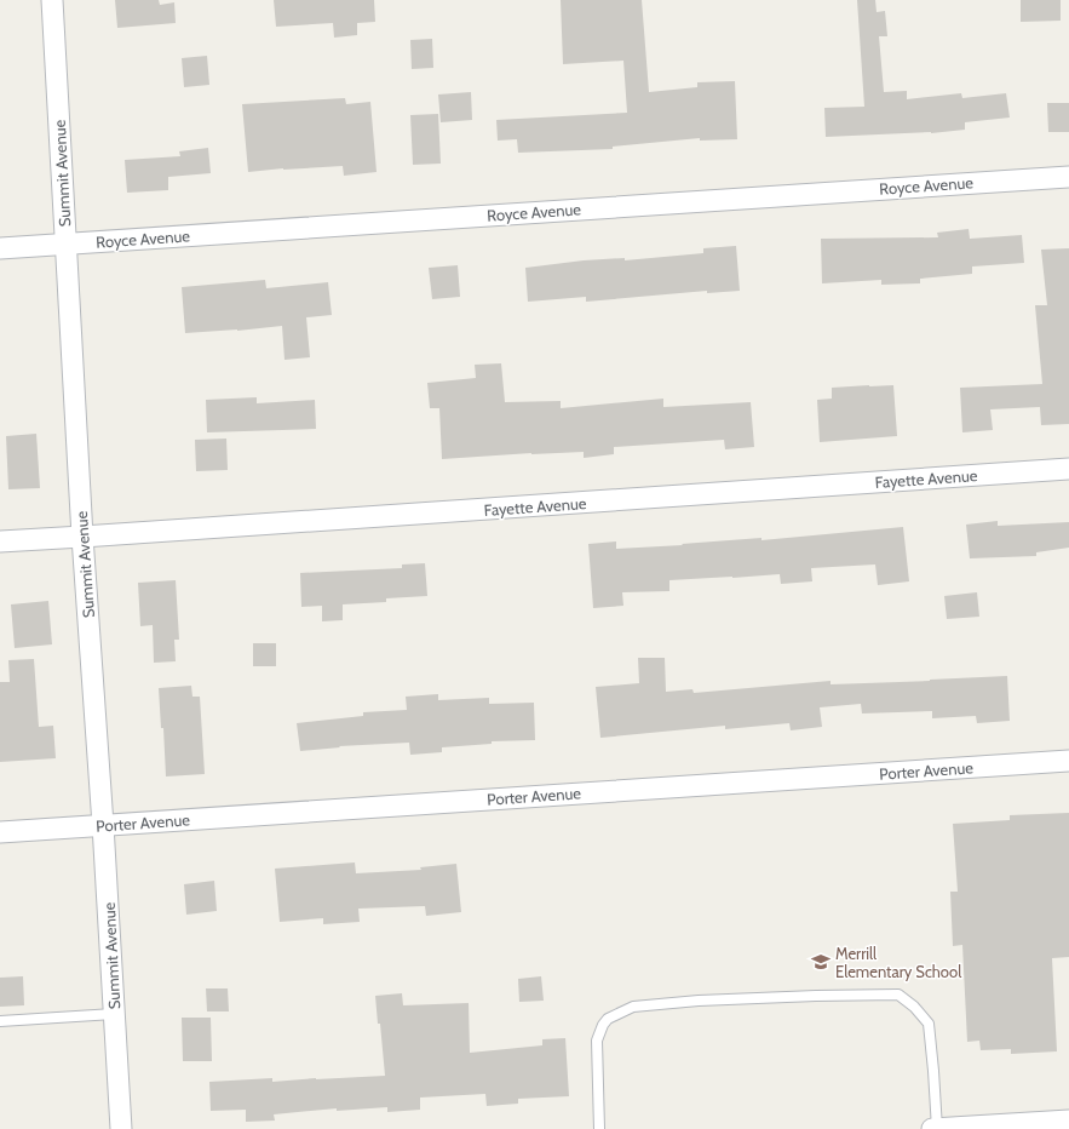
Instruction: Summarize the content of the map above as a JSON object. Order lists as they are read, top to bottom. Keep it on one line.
{"streets":{"street":["Summit Avenue","Royce Avenue","Fayette Avenue","Porter Avenue"]},"crossings":[["Summit Avenue","Royce Avenue"],["Summit Avenue","Fayette Avenue"],["Summit Avenue","Porter Avenue"]],"places":{"school or university":["Merrill Elementary School"]}}
